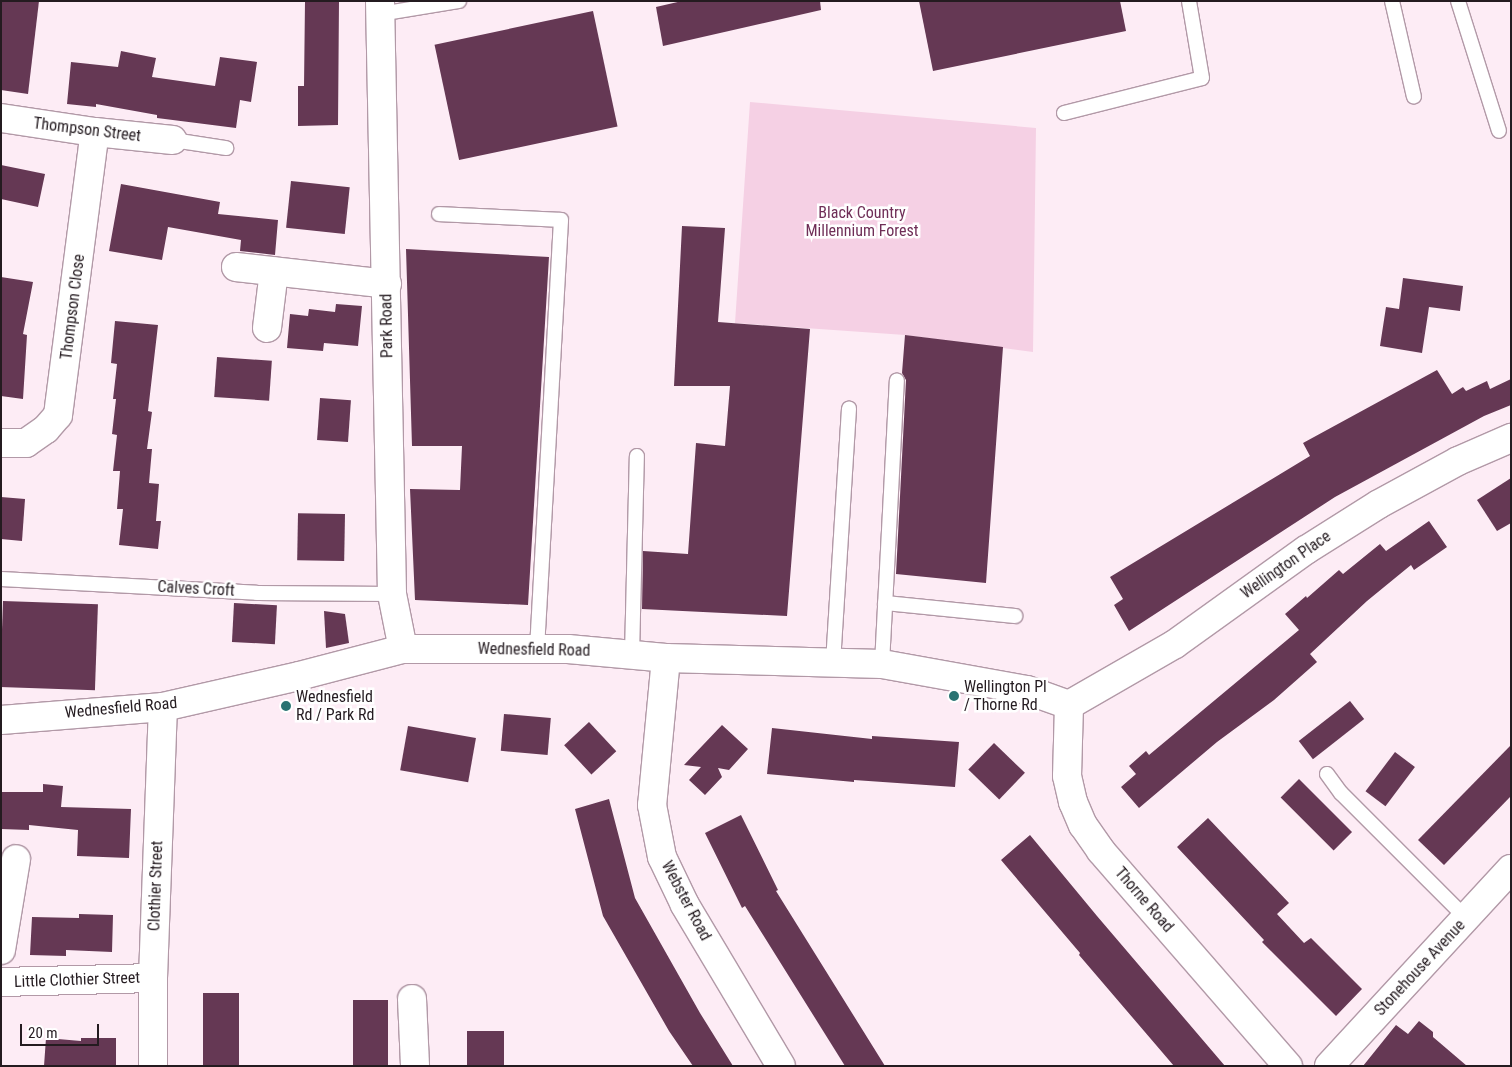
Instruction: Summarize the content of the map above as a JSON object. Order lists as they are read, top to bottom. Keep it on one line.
{"streets":{"street":["Thompson Street","Thompson Close","Park Road","Wellington Place","Wednesfield Road","Clothier Street","Thorne Road","Webster Road","Stonehouse Avenue","Little Clothier Street"],"lane":["Calves Croft"]},"crossings":[["Thompson Street","Thompson Close"],["Park Road","Calves Croft"],["Park Road","Wednesfield Road"],["Wellington Place","Wednesfield Road"],["Wellington Place","Thorne Road"],["Wednesfield Road","Clothier Street"],["Wednesfield Road","Thorne Road"],["Wednesfield Road","Webster Road"],["Clothier Street","Little Clothier Street"]],"parks":["Black Country Millennium Forest"],"places":["Wellington Pl / Thorne Rd","Wednesfield Rd / Park Rd"],"scale_bar":"20 m"}
